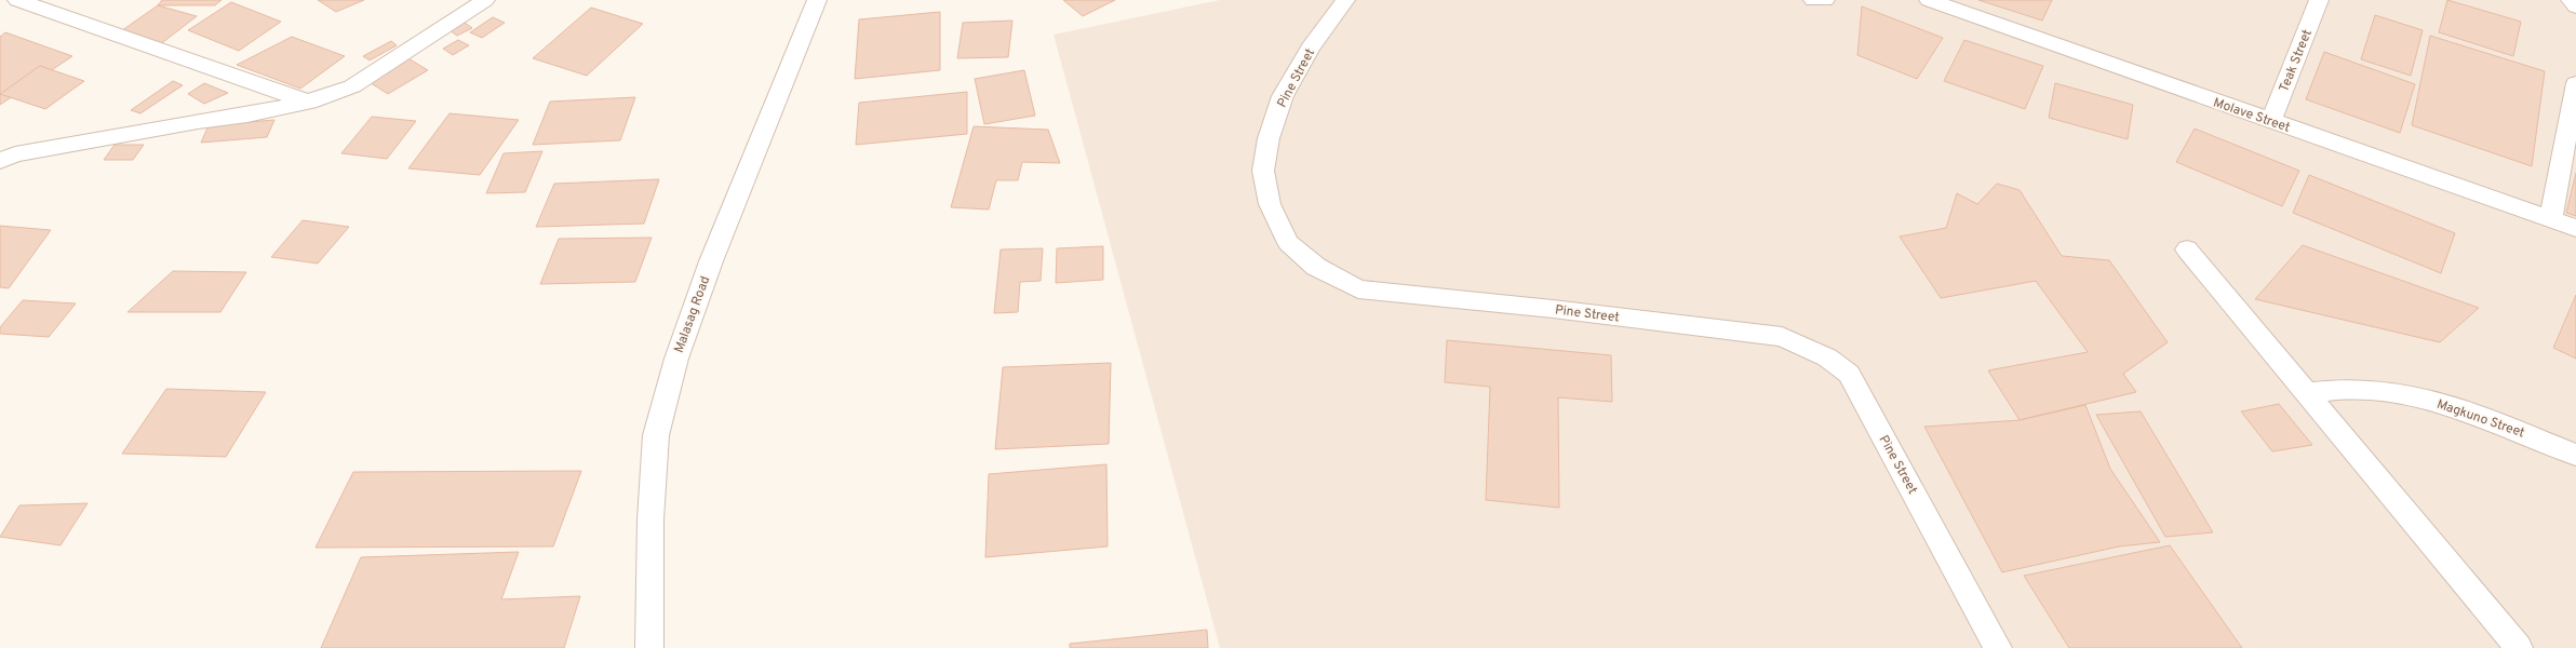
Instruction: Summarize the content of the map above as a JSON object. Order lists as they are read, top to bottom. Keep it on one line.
{"streets":{"street":["Teak Street","Pine Street","Molave Street","Malasag Road","Magkuno Street"]},"crossings":[["Teak Street","Molave Street"]]}
